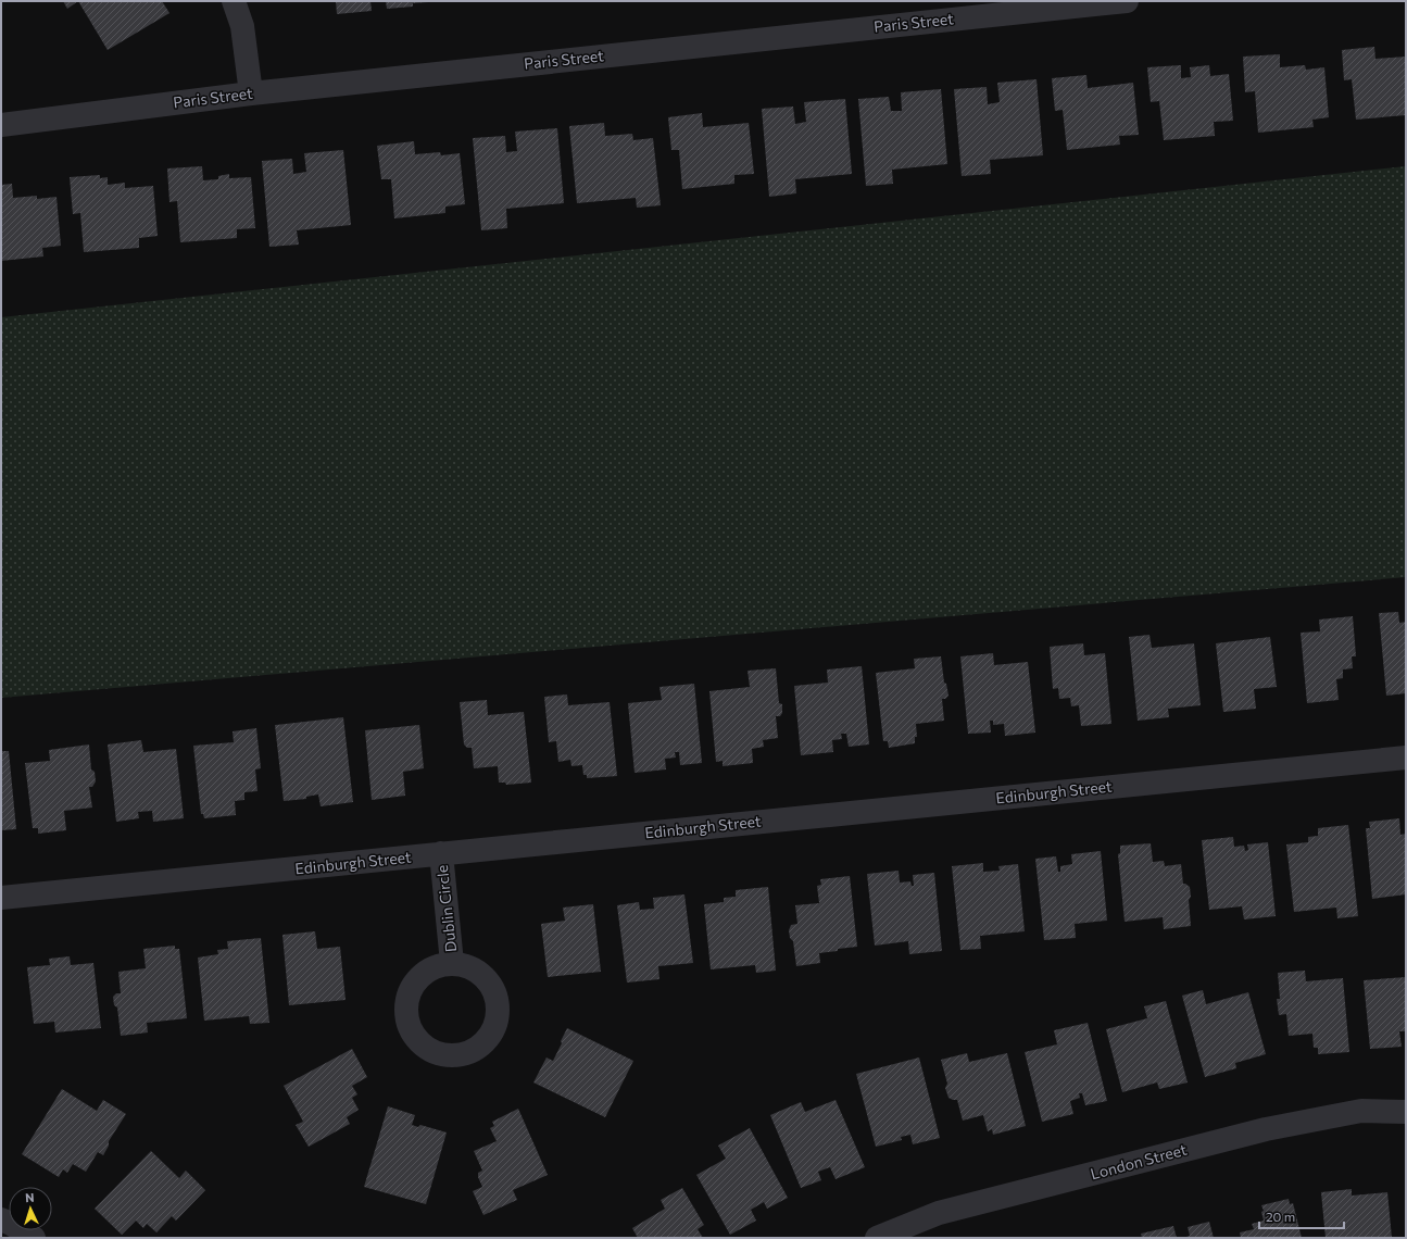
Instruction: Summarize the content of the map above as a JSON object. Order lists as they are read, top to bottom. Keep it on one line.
{"streets":{"street":["Paris Street","Edinburgh Street","Dublin Circle","London Street"]},"crossings":[["Edinburgh Street","Dublin Circle"]],"scale_bar":"20 m","north":"top"}
